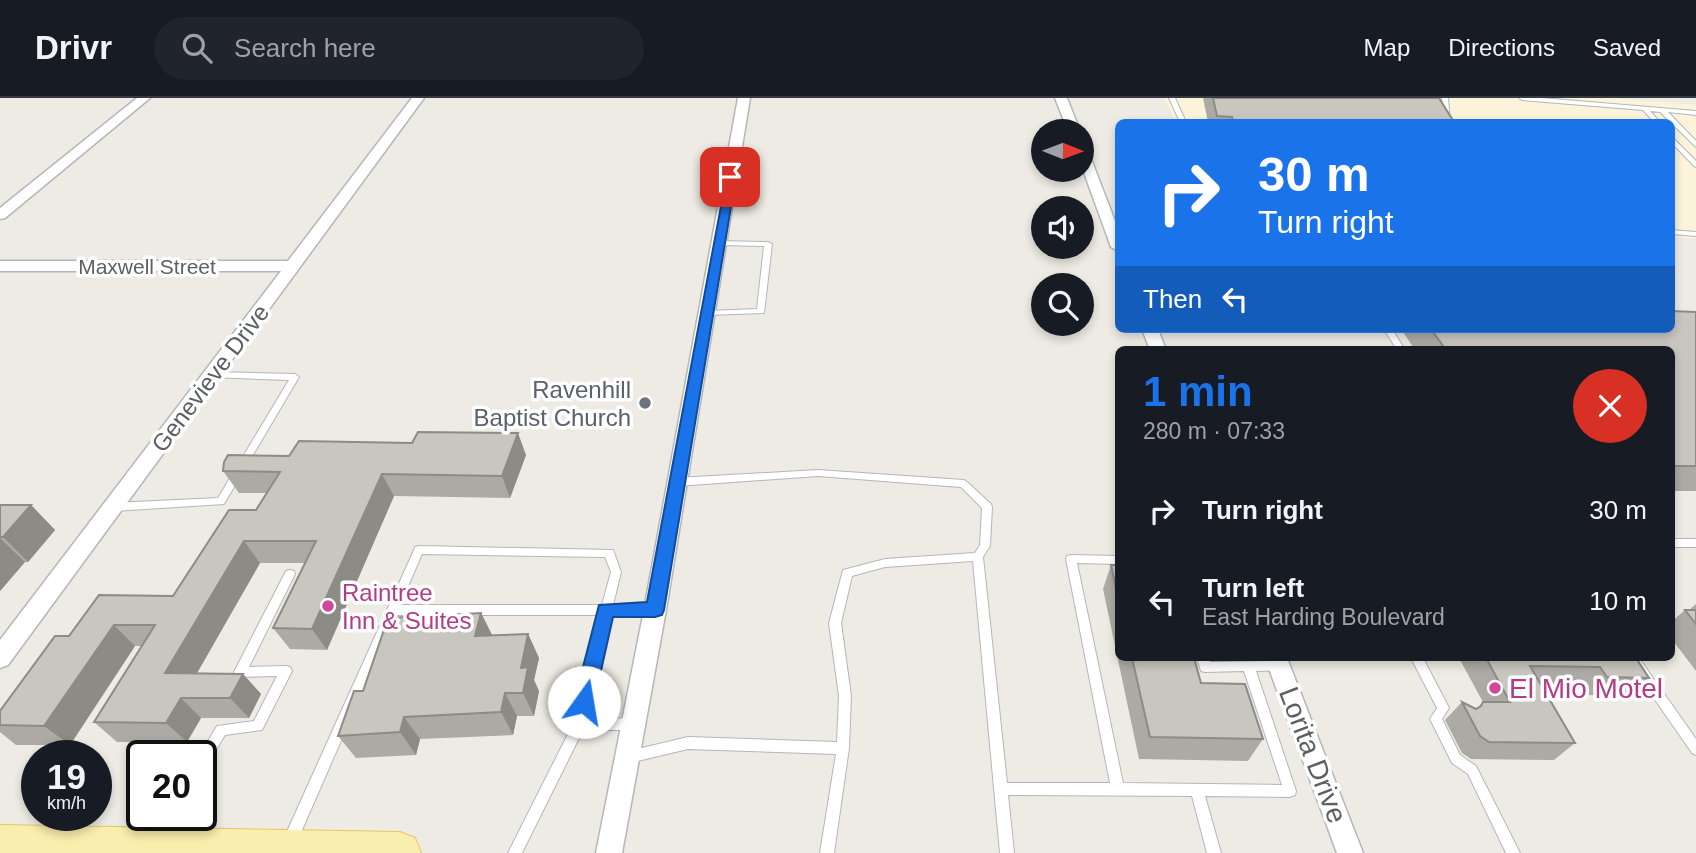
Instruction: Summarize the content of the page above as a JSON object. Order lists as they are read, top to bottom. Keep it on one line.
{"streets":{"street":["Maxwell Street","Genevieve Drive","Lorita Drive"]},"crossings":[["Maxwell Street","Genevieve Drive"]],"places":["Ravenhill Baptist Church","Raintree Inn & Suites","El Mio Motel"],"north":"right","page":{"header":"Drivr","search":"Search here","nav":["Map","Directions","Saved"],"turn":["30 m","Turn right"],"then":"Then","heading":["1 min","280 m · 07:33"],"list":[{"name":"Turn right","value":"30 m"},{"name":"Turn left","note":"East Harding Boulevard","value":"10 m"}],"speed":"19 km/h","limit":"20"}}
